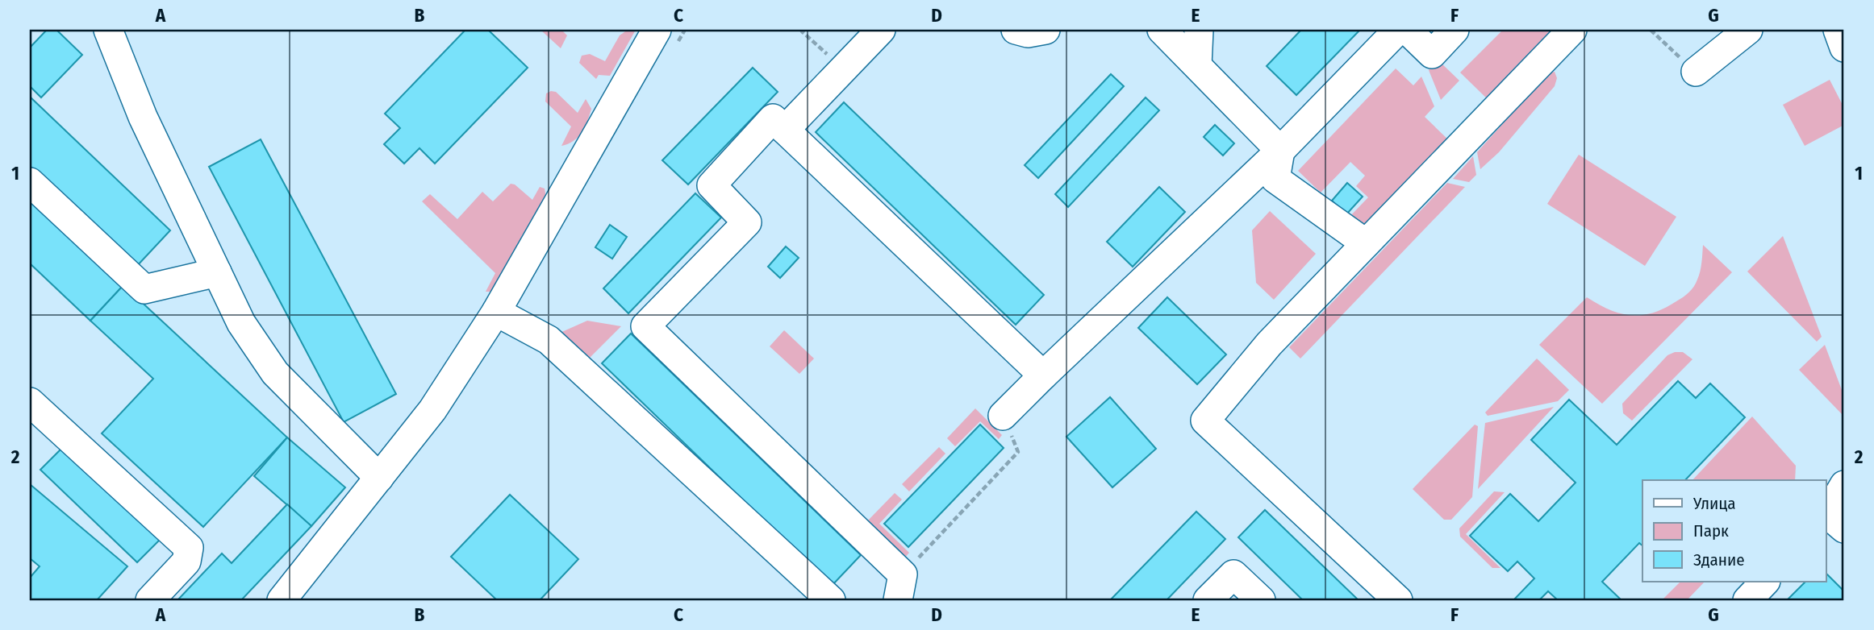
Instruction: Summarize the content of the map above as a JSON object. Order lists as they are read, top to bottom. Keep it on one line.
{"legend":["Улица","Парк","Здание"],"grid":{"columns":["A","B","C","D","E","F","G"],"rows":["1","2"]}}
